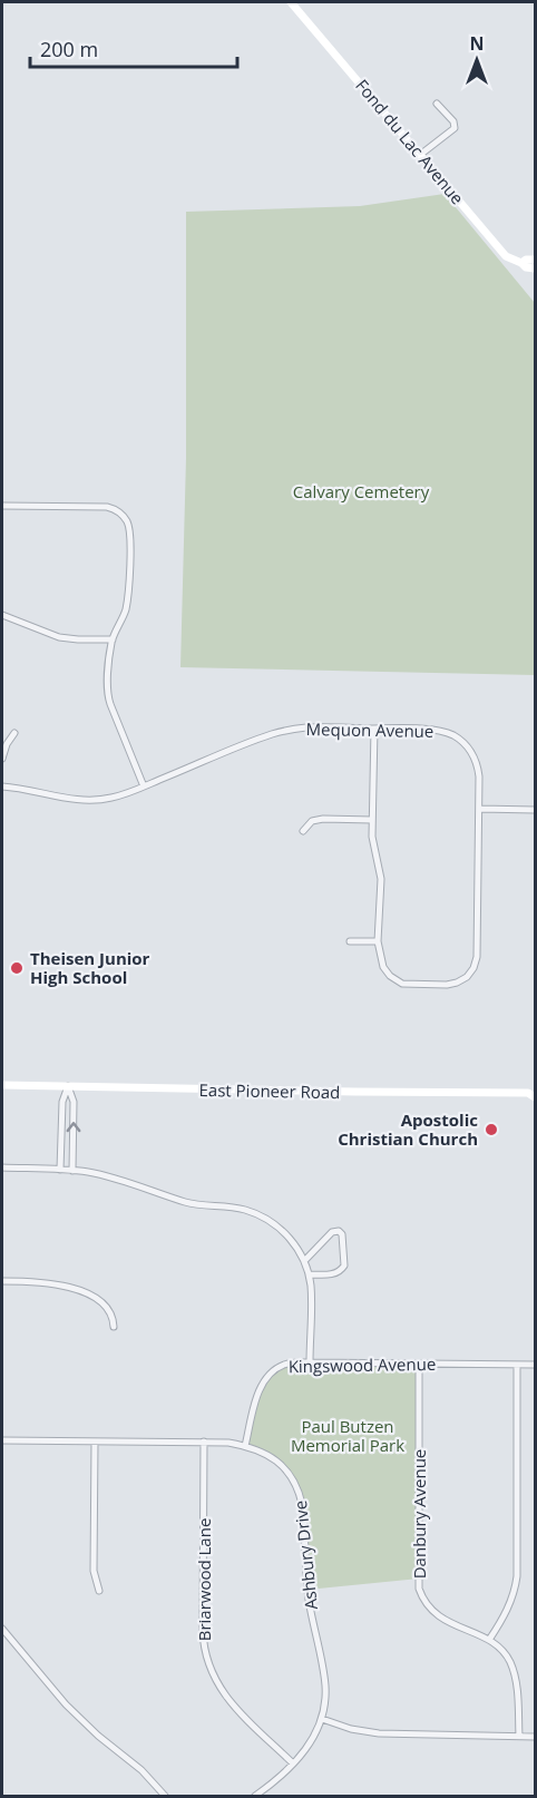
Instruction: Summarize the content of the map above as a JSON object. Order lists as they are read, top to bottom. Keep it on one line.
{"streets":{"main road":["Fond du Lac Avenue","East Pioneer Road"],"street":["Mequon Avenue","Kingswood Avenue","Danbury Avenue","Ashbury Drive","Briarwood Lane"]},"crossings":[["Kingswood Avenue","Danbury Avenue"],["Kingswood Avenue","Ashbury Drive"],["Ashbury Drive","Briarwood Lane"]],"parks":["Calvary Cemetery","Paul Butzen Memorial Park"],"places":["Theisen Junior High School","Apostolic Christian Church"],"scale_bar":"200 m","north":"top"}
